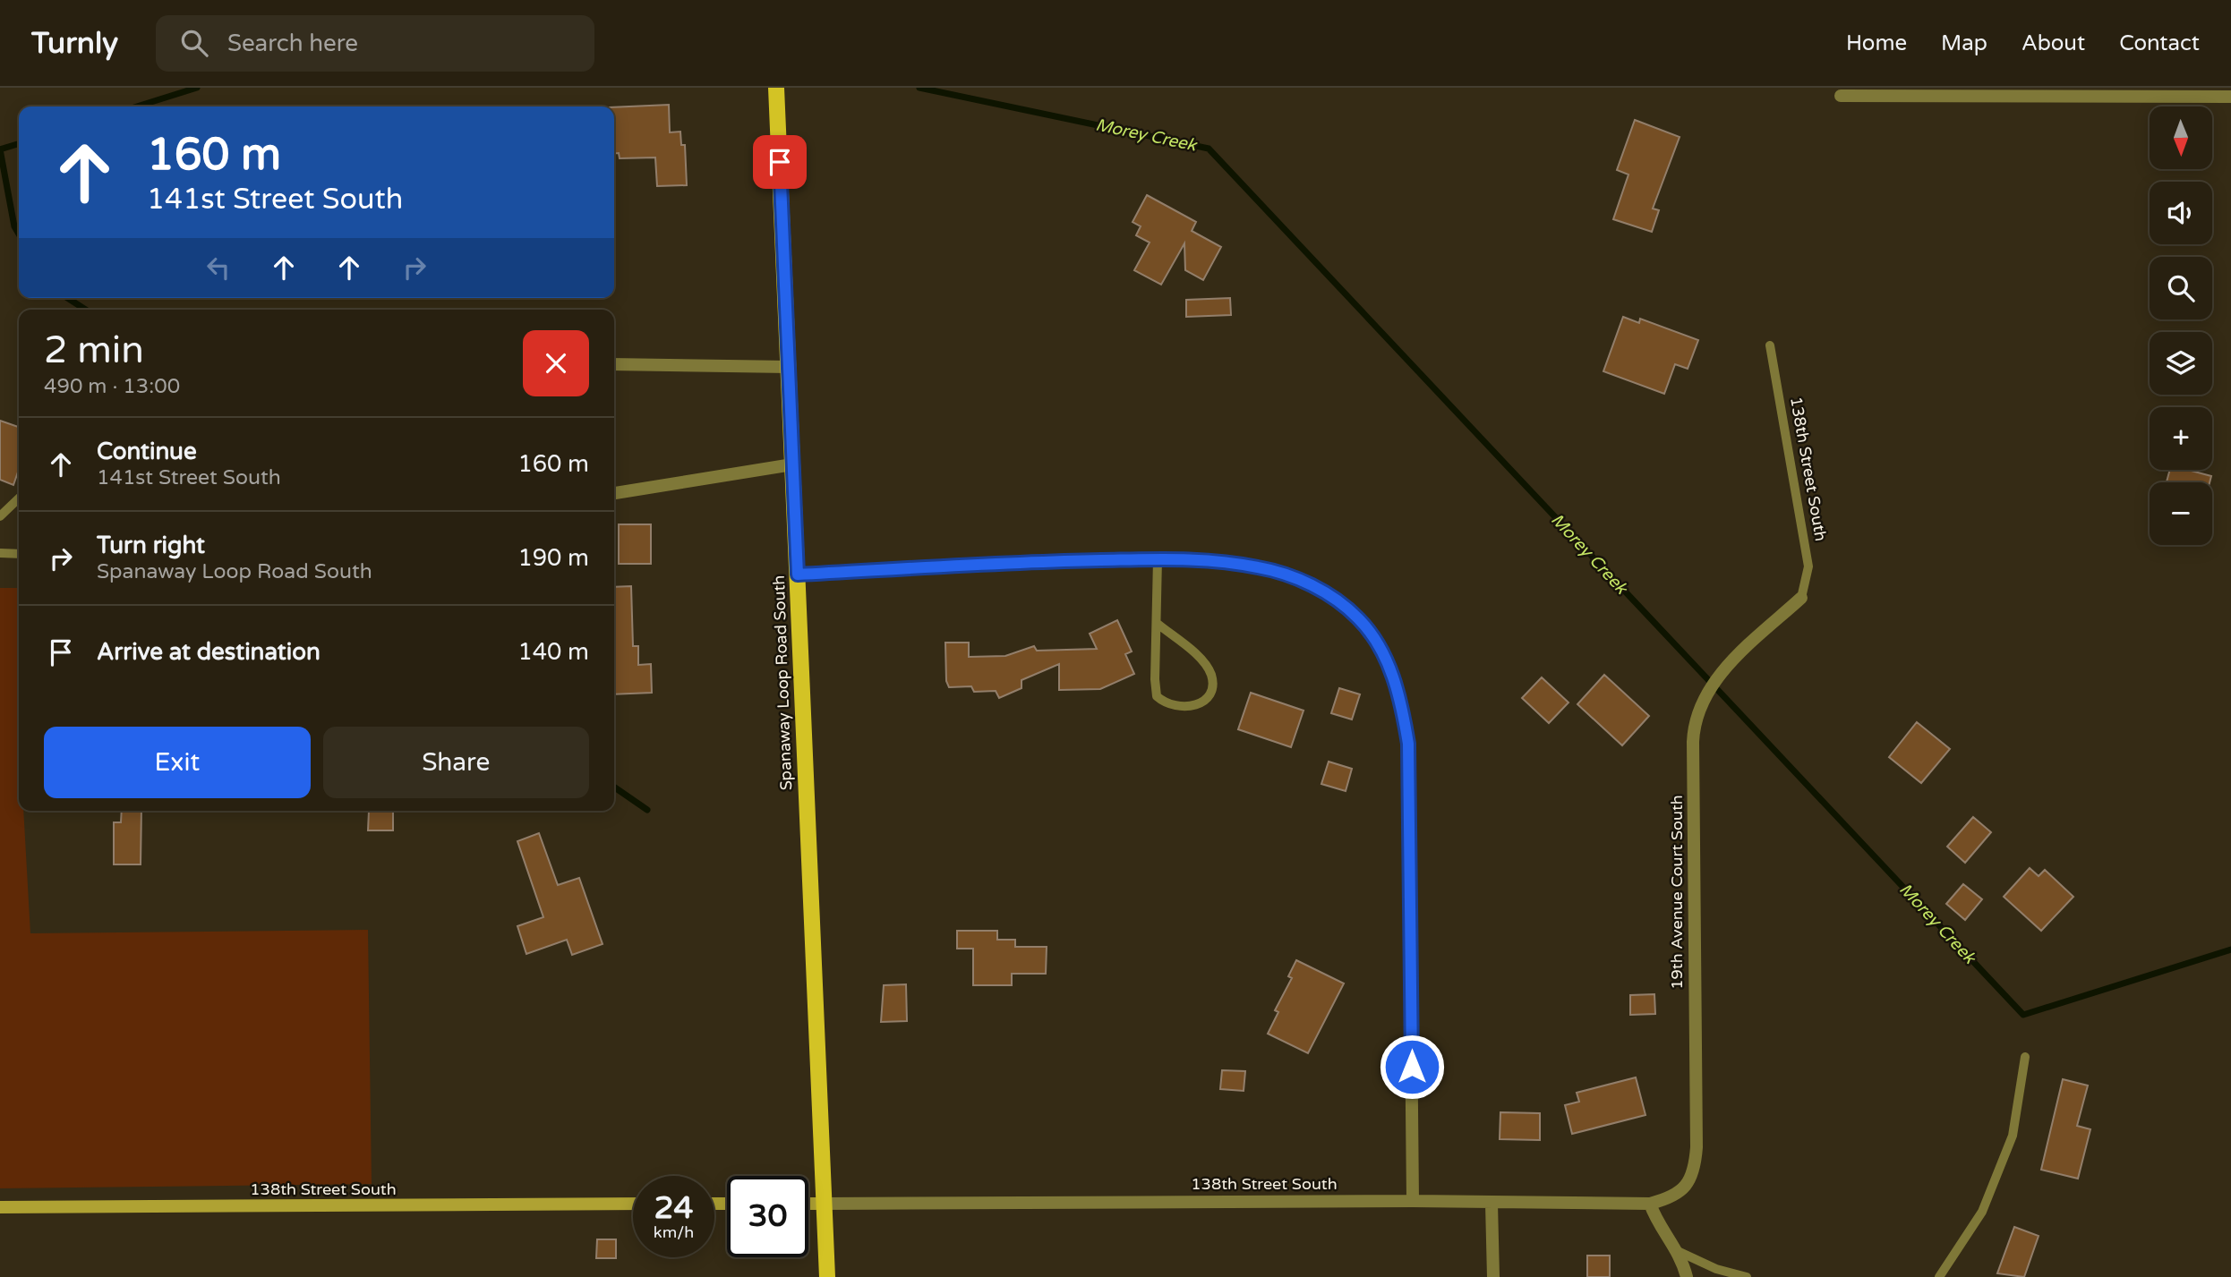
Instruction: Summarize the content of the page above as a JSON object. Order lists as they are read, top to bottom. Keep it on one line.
{"streets":{"main road":["Spanaway Loop Road South"],"street":["138th Street South","19th Avenue Court South"]},"crossings":[["138th Street South","Spanaway Loop Road South"],["138th Street South","19th Avenue Court South"]],"water":["Morey Creek"],"north":"bottom","page":{"header":"Turnly","search":"Search here","nav":["Home","Map","About","Contact"],"map_buttons":["+","−"],"turn":["160 m","141st Street South"],"heading":["2 min","490 m · 13:00"],"list":[{"name":"Continue","note":"141st Street South","value":"160 m"},{"name":"Turn right","note":"Spanaway Loop Road South","value":"190 m"},{"name":"Arrive at destination","value":"140 m"}],"buttons":["Exit","Share"],"speed":"24 km/h","limit":"30"}}
